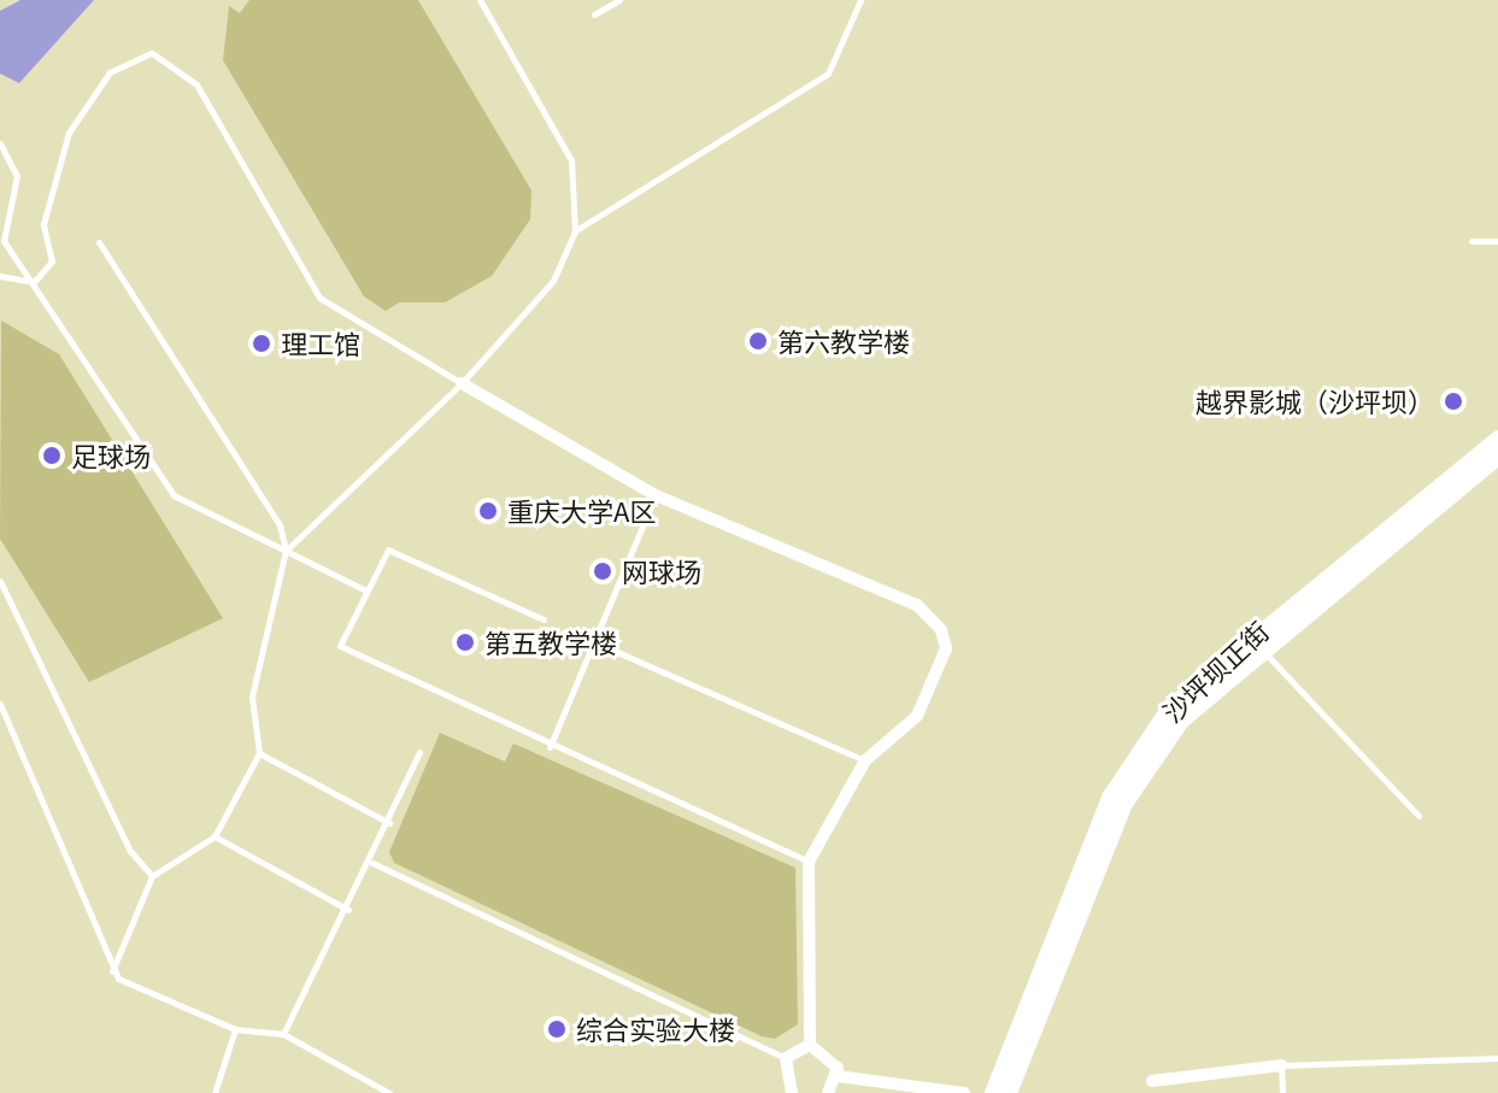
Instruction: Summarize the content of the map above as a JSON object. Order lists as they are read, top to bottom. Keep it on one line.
{"streets":{"main road":["沙坪坝正街"]},"places":["第六教学楼","理工馆","越界影城（沙坪坝）","足球场","重庆大学A区","网球场","第五教学楼","综合实验大楼"]}
